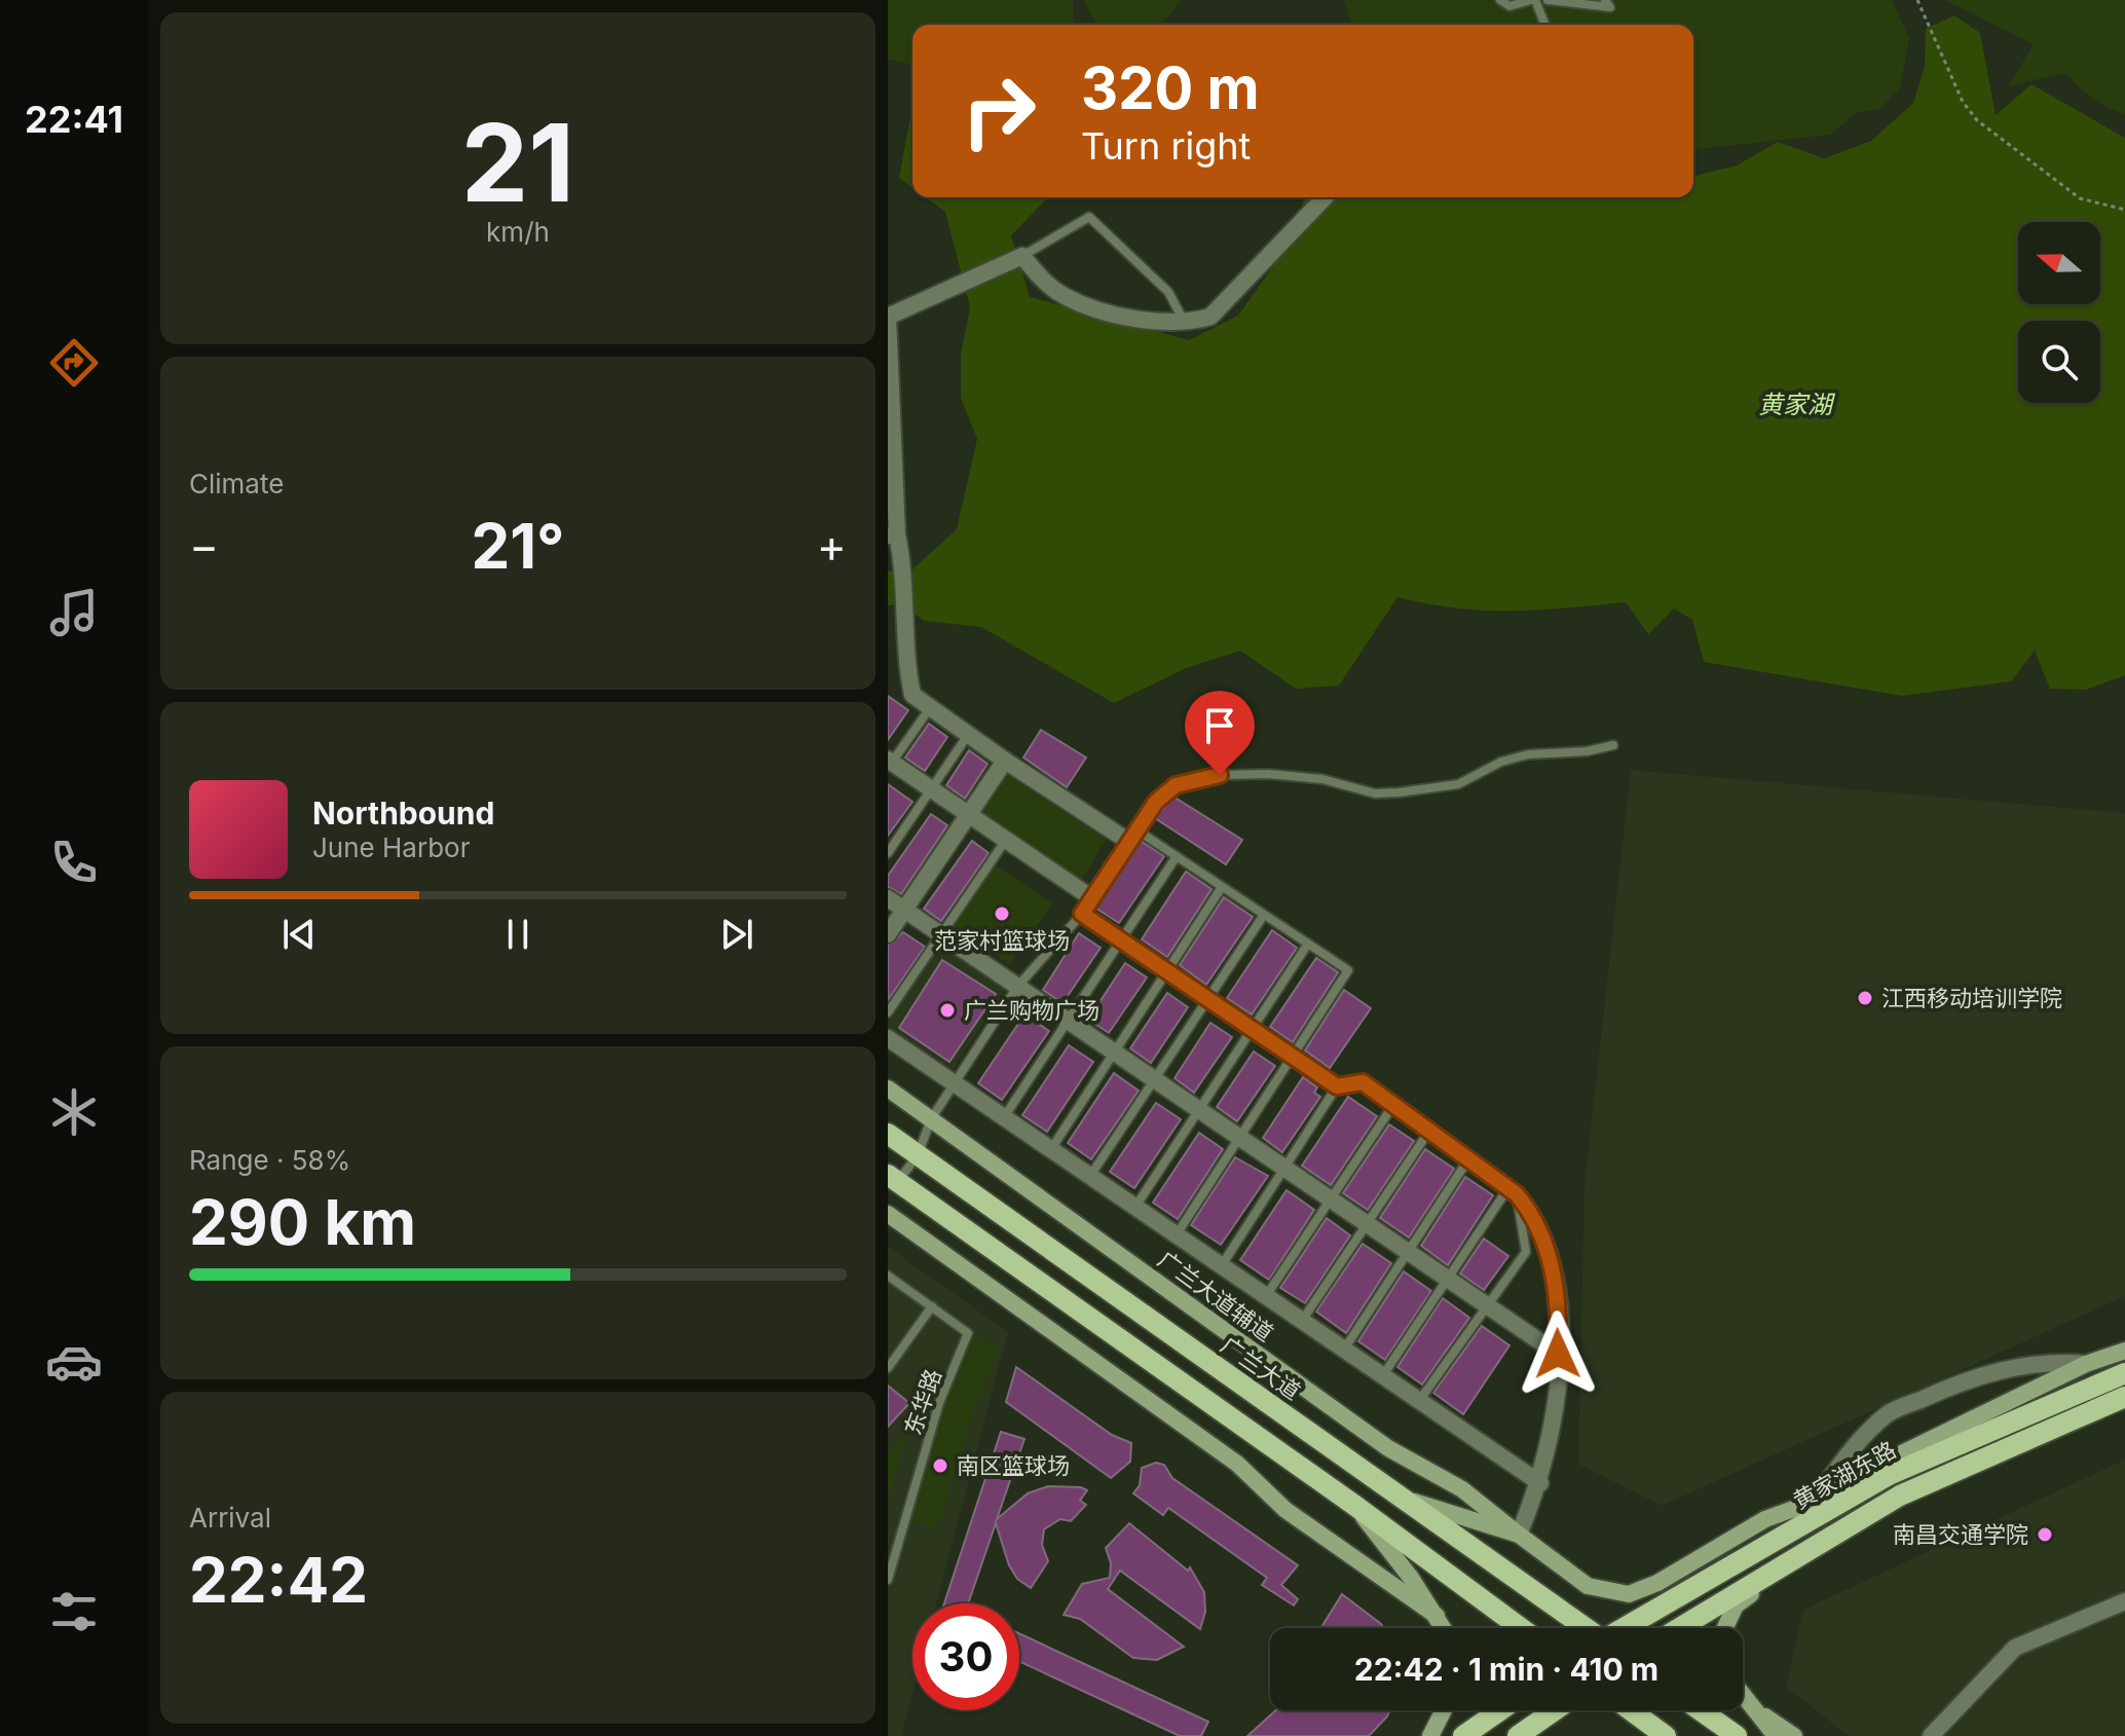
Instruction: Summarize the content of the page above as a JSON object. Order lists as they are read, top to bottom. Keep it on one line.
{"streets":{"main road":["广兰大道辅道","广兰大道","黄家湖东路"],"lane":["东华路"]},"water":["黄家湖"],"places":["范家村篮球场","江西移动培训学院","广兰购物广场","南区篮球场","南昌交通学院"],"north":"left","page":{"tabs":"22:41","tile":[["21","km/h"],"Climate",["Range · 58%","290 km"],["Arrival","22:42"]],"turn":["320 m","Turn right"],"heat":["−","21°","+"],"song":["Northbound","June Harbor"],"limit":"30","trip":"22:42 · 1 min · 410 m"}}
